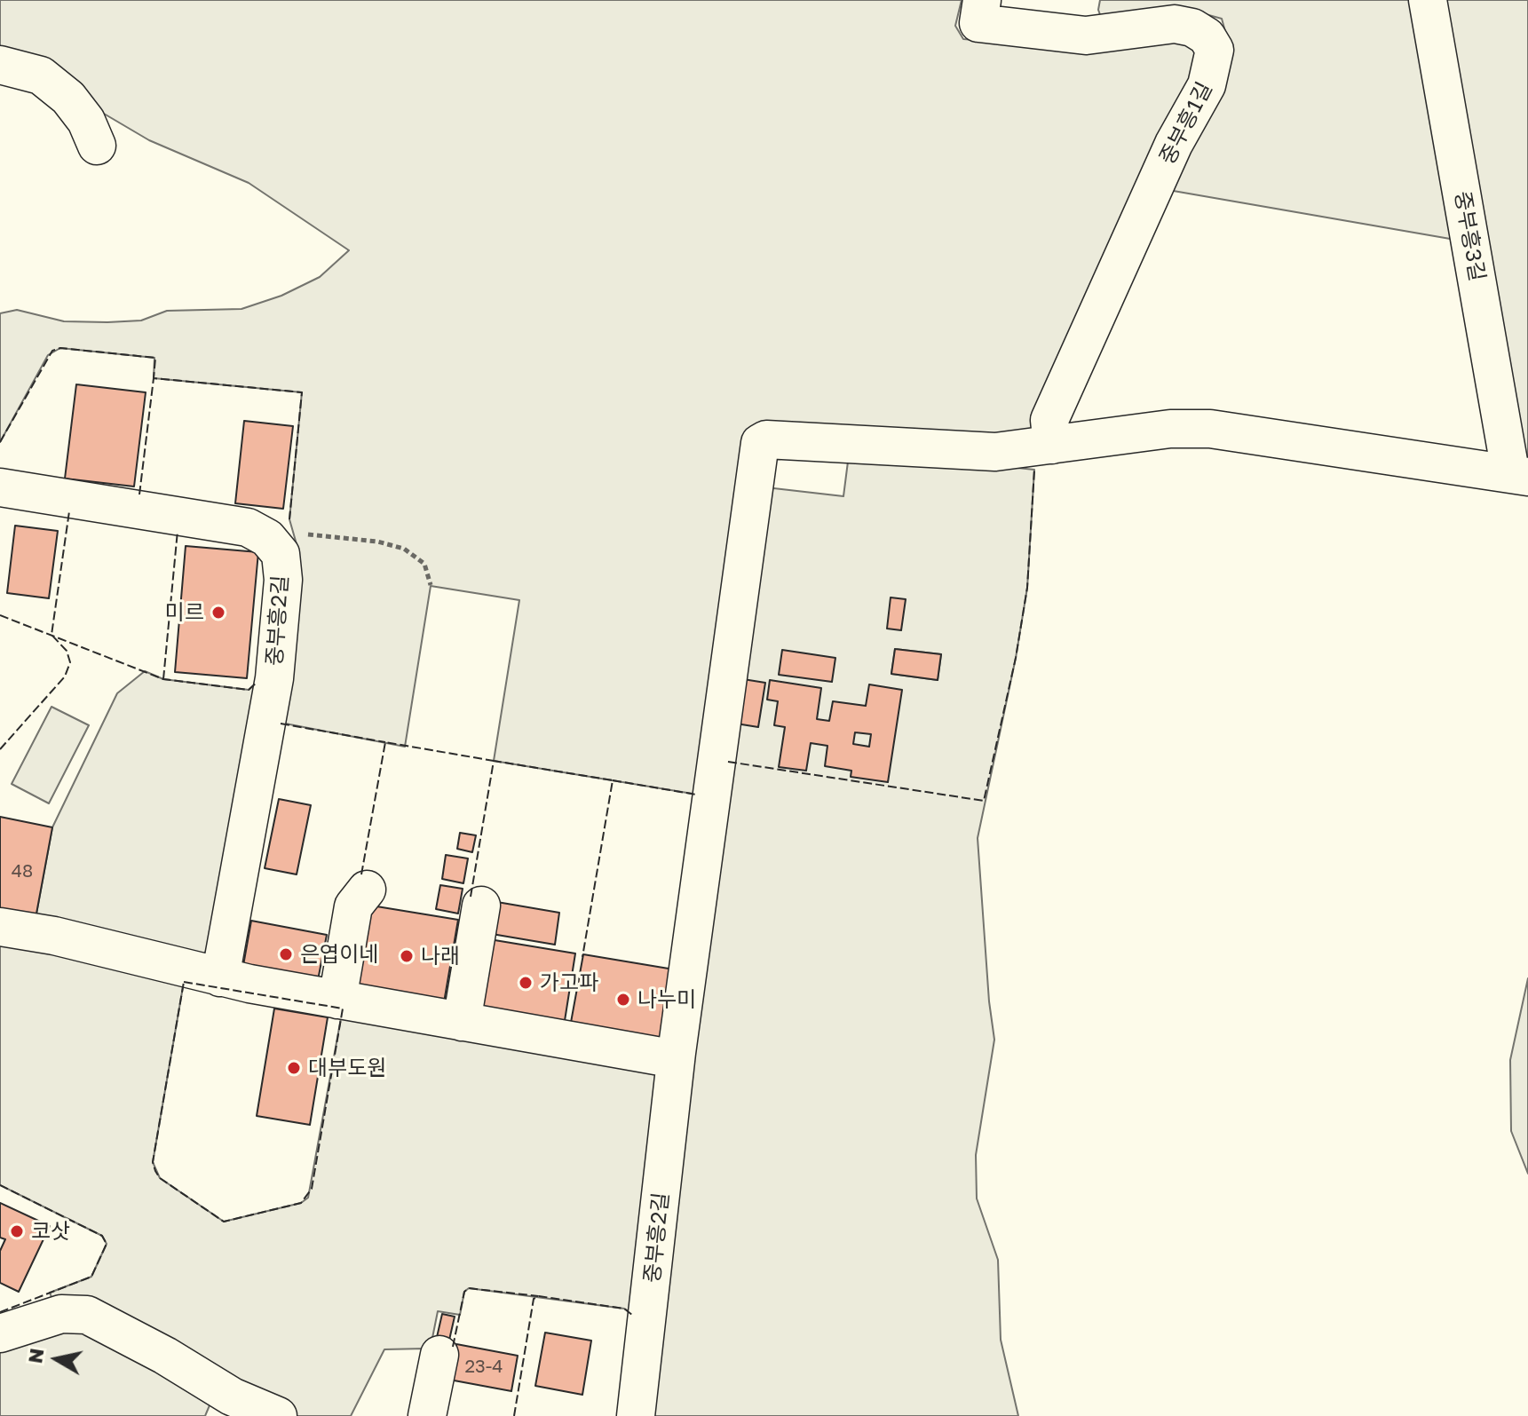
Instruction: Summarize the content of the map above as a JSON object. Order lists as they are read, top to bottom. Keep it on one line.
{"streets":{"lane":["중부흥1길","중부흥3길","중부흥2길"]},"crossings":[["중부흥1길","중부흥2길"]],"places":["미르","은엽이네","나래","가고파","나누미","대부도원","코삿"],"house_numbers":["48","23-4"],"north":"left"}
